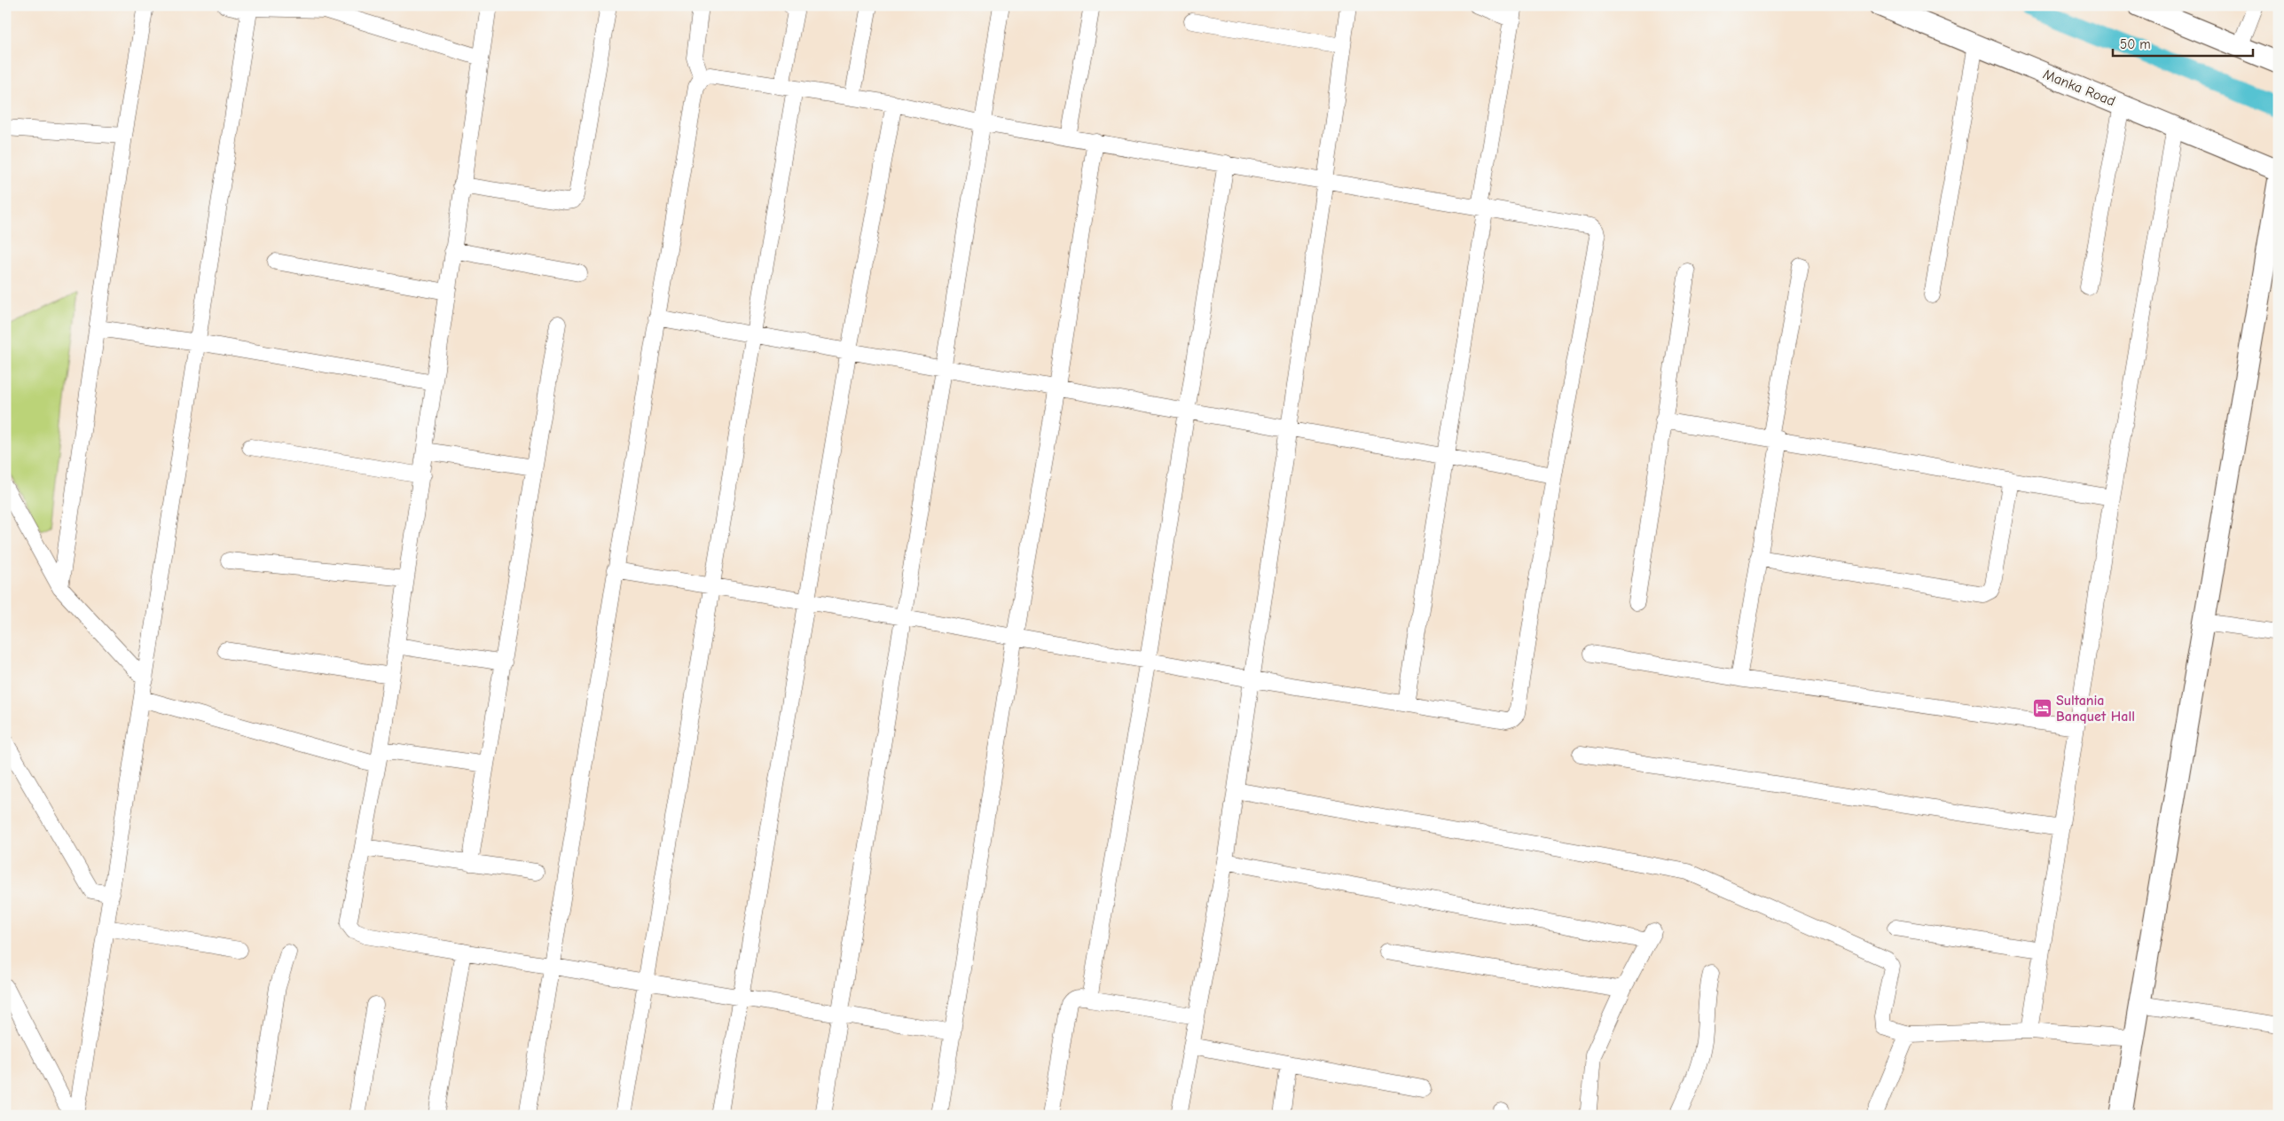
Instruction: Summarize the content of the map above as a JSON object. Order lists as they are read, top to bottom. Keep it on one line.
{"streets":{"street":["Manka Road"]},"places":{"hotel":["Sultania Banquet Hall"]},"scale_bar":"50 m"}
